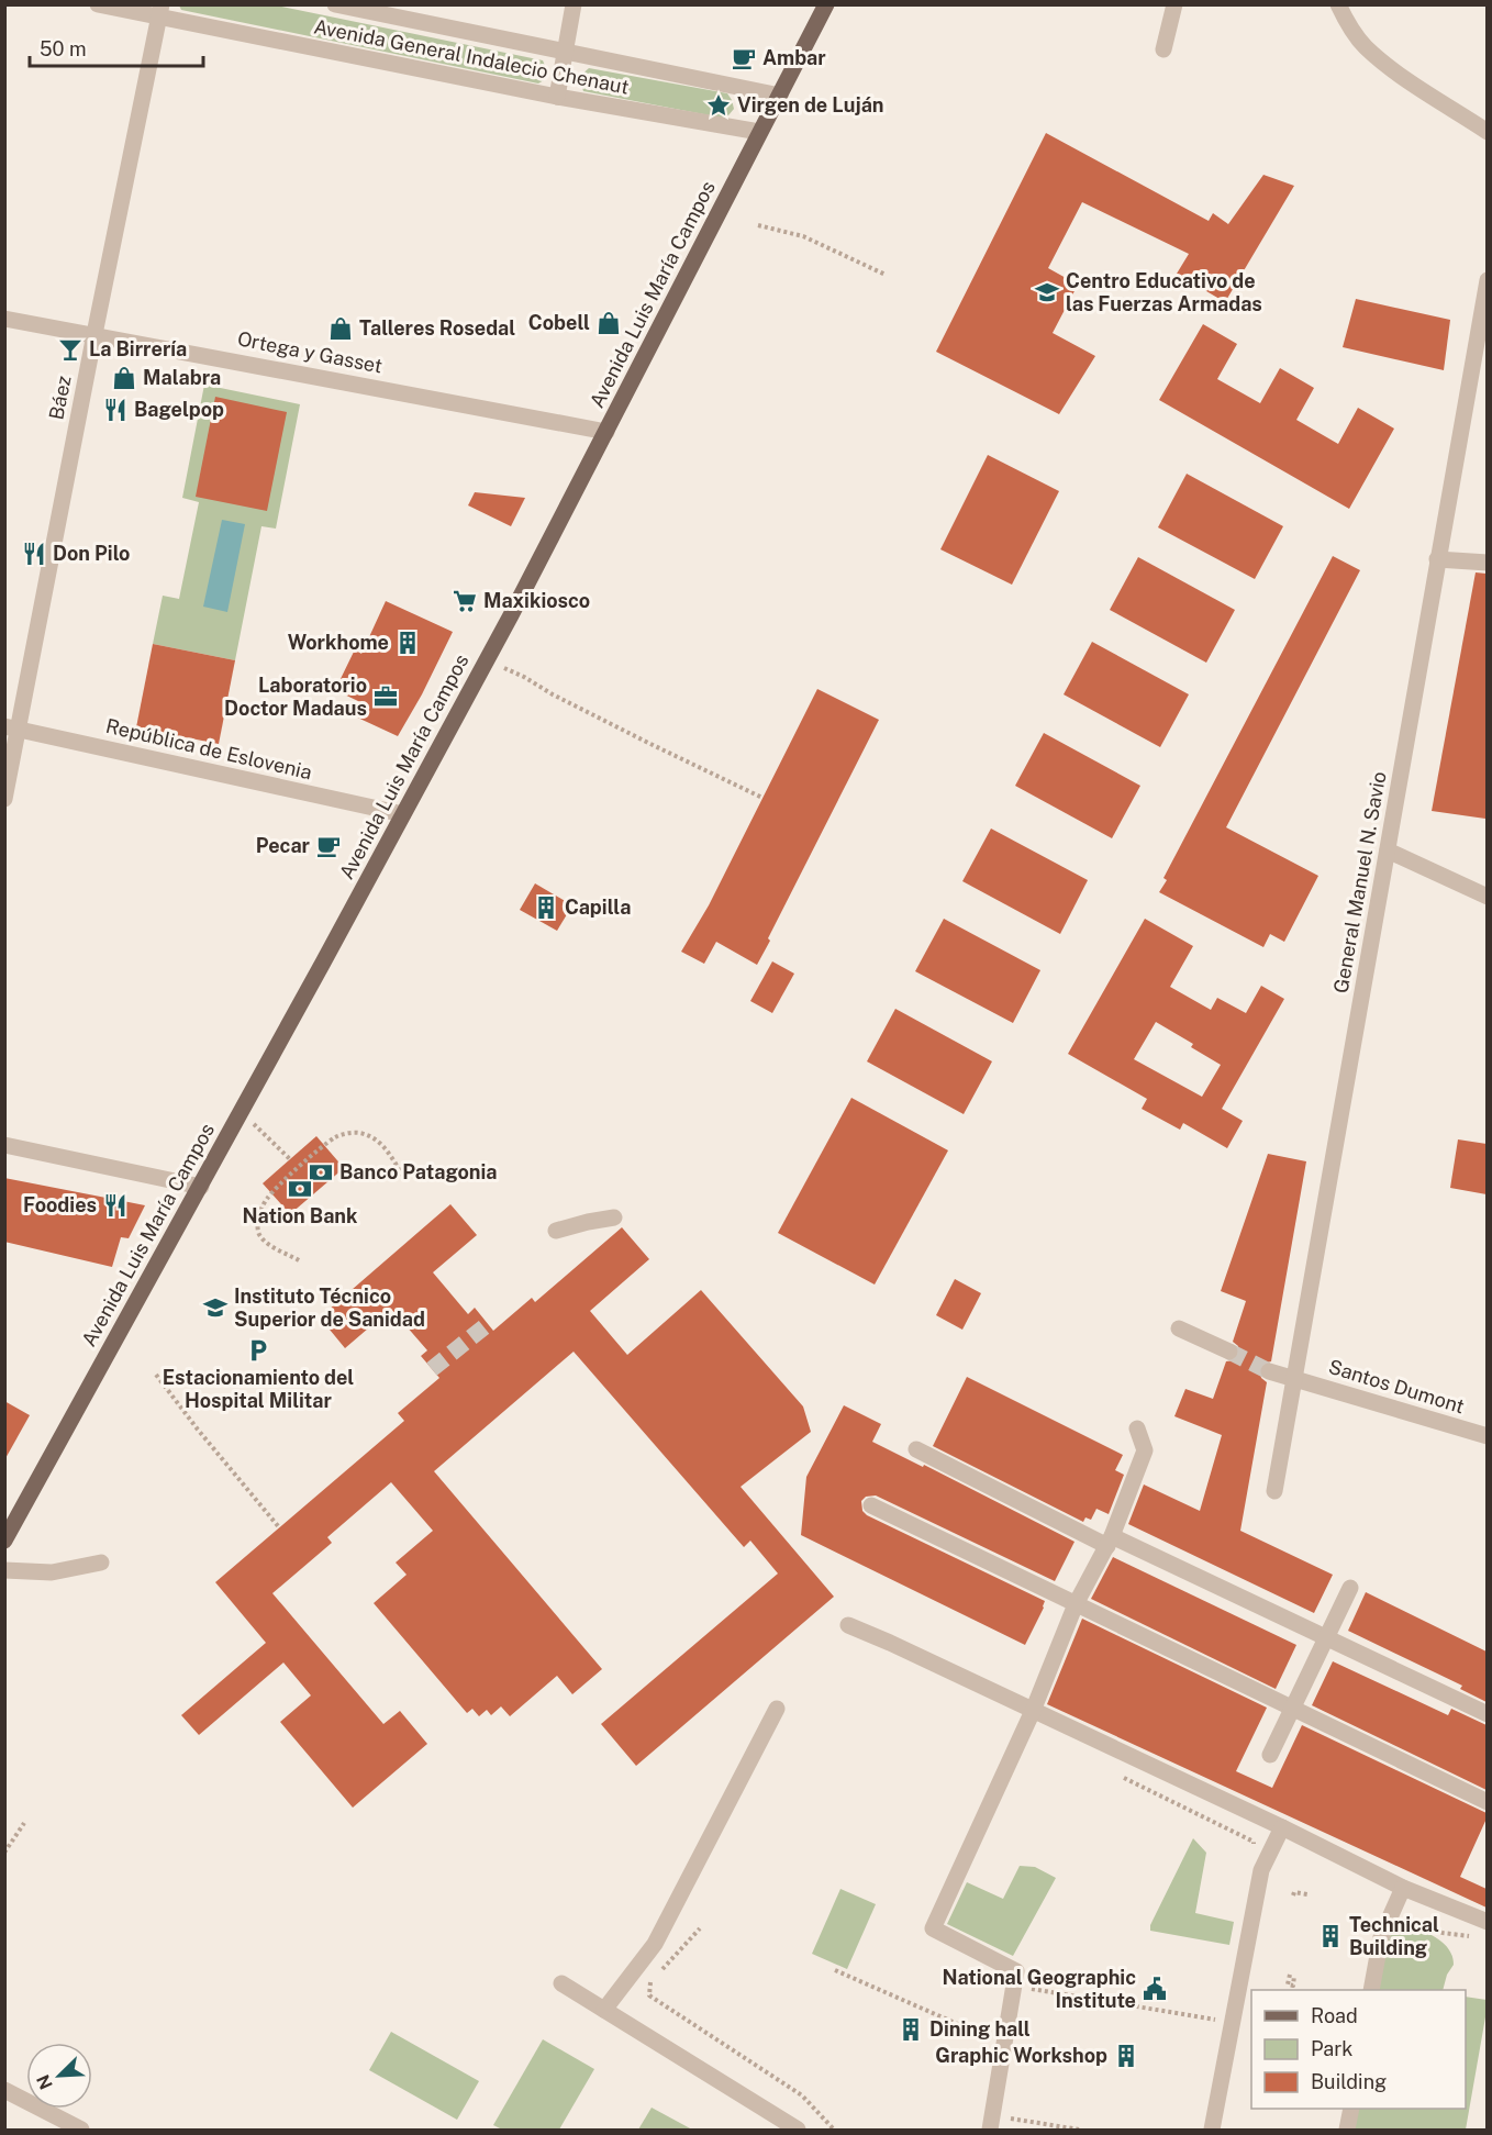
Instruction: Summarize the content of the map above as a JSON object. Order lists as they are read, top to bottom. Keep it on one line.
{"streets":{"main road":["Avenida Luis María Campos"],"street":["Avenida General Indalecio Chenaut","Ortega y Gasset","Báez","República de Eslovenia","General Manuel N. Savio","Santos Dumont"]},"crossings":[["Avenida General Indalecio Chenaut","Avenida Luis María Campos"],["Avenida General Indalecio Chenaut","Báez"],["Avenida Luis María Campos","Ortega y Gasset"],["Avenida Luis María Campos","República de Eslovenia"],["Ortega y Gasset","Báez"],["Báez","República de Eslovenia"],["General Manuel N. Savio","Santos Dumont"]],"places":{"cafe":["Ambar","Pecar"],"place":["Virgen de Luján"],"school or university":["Centro Educativo de las Fuerzas Armadas","Instituto Técnico Superior de Sanidad"],"shop":["Cobell","Talleres Rosedal","Malabra"],"bar":["La Birrería"],"restaurant":["Bagelpop","Don Pilo","Foodies"],"supermarket":["Maxikiosco"],"building":["Workhome","Capilla","Technical Building","Dining hall","Graphic Workshop"],"office":["Laboratorio Doctor Madaus"],"bank":["Banco Patagonia","Nation Bank"],"parking":["Estacionamiento del Hospital Militar"],"public building":["National Geographic Institute"]},"legend":["Road","Park","Building"],"scale_bar":"50 m","north":"bottom left"}
